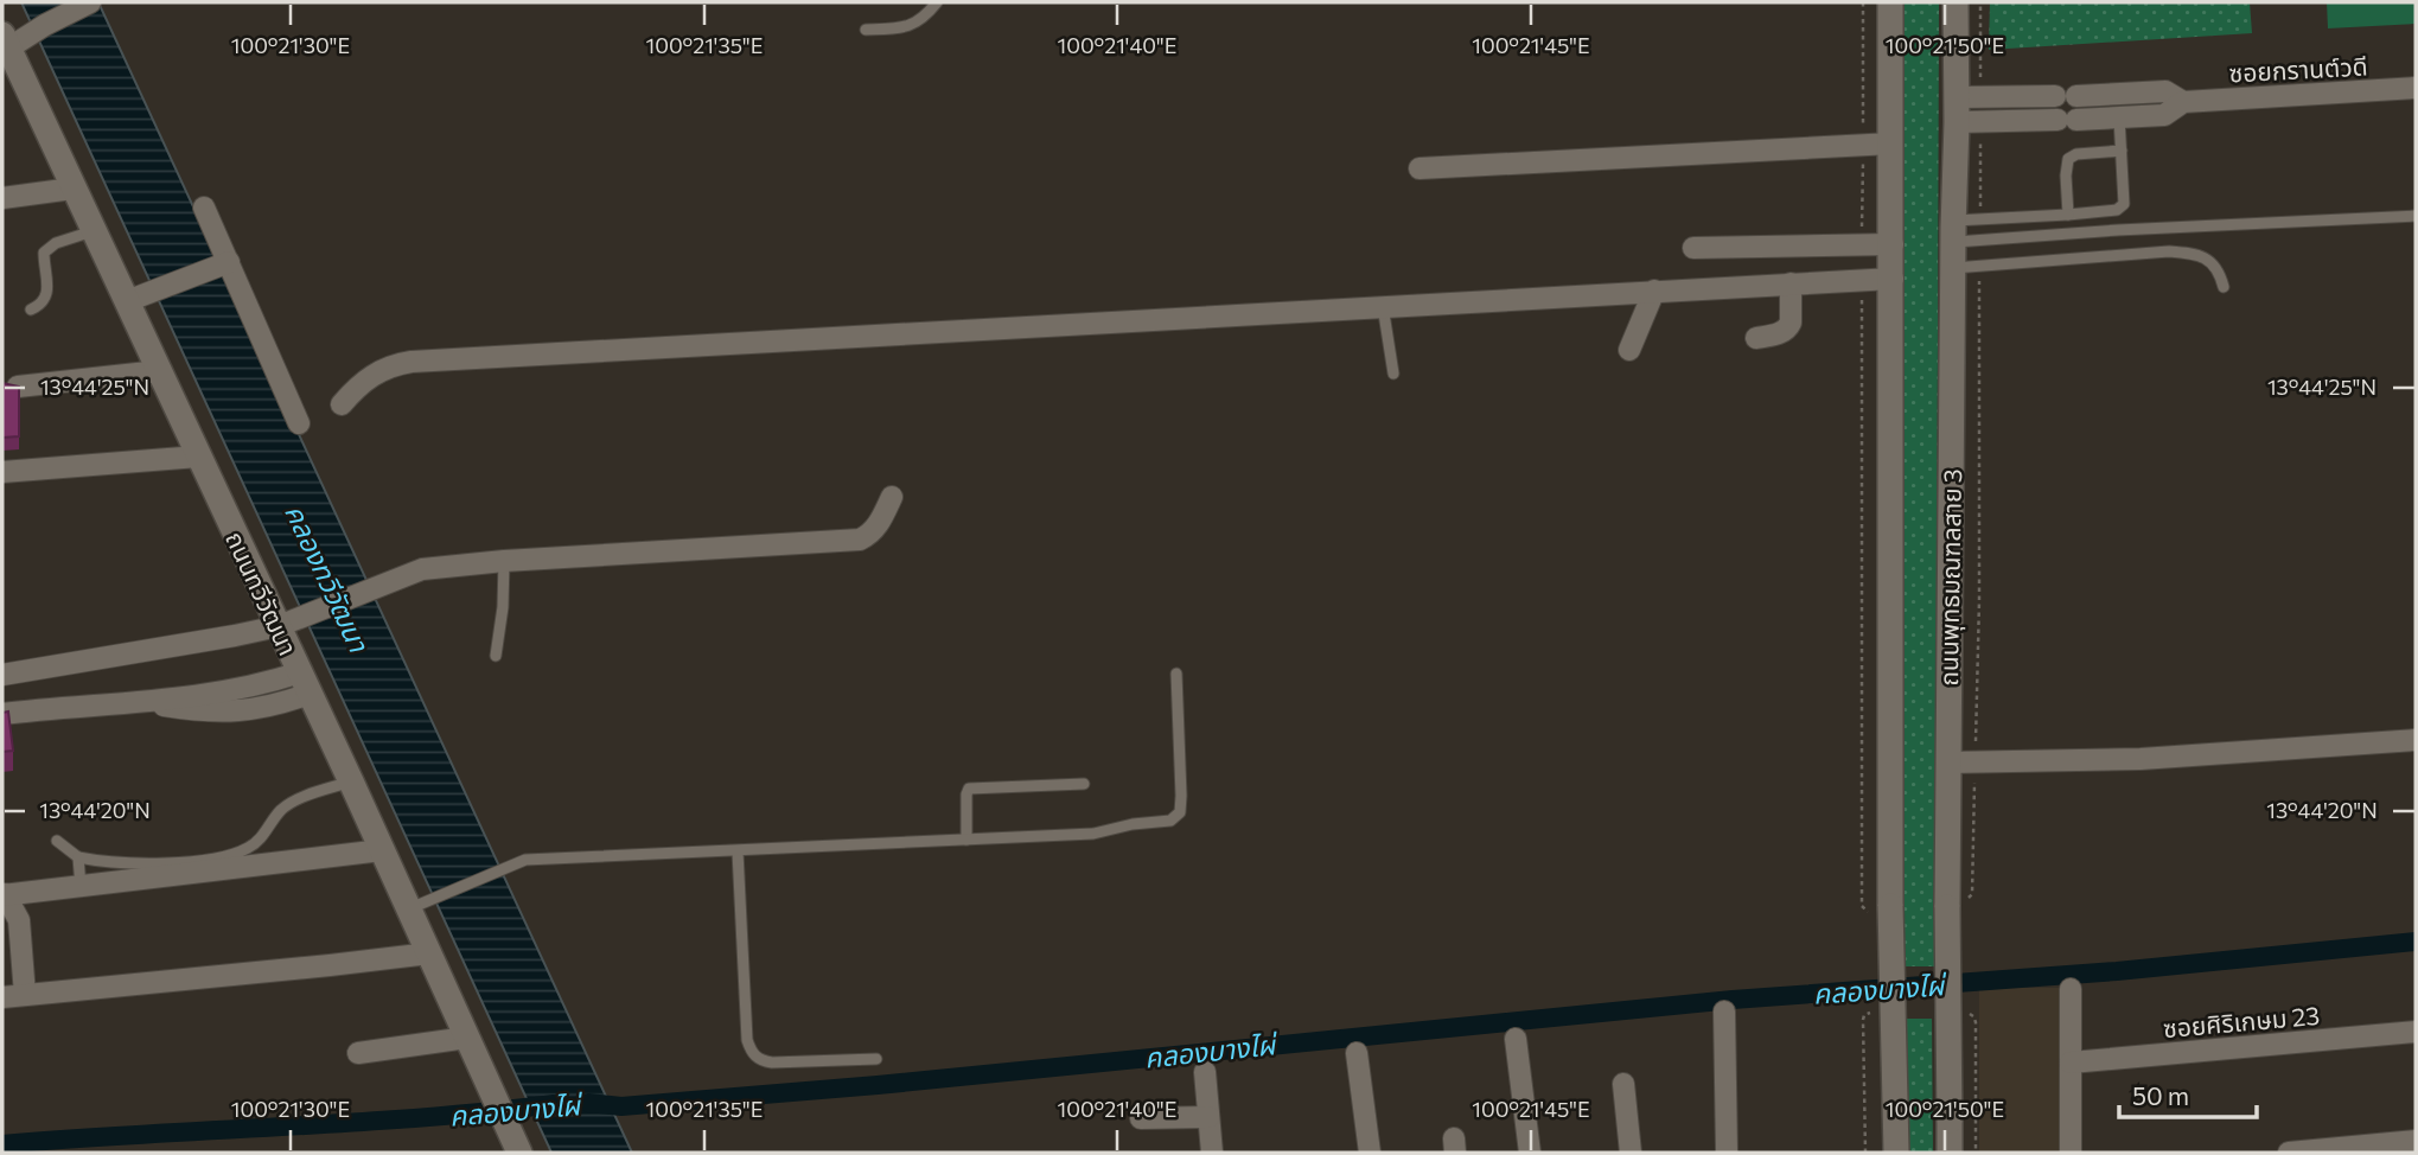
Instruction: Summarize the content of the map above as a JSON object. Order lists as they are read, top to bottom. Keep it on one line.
{"streets":{"main road":["ถนนพุทธมณฑลสาย 3","ถนนทวีวัฒนา"],"street":["ซอยกรานต์วดี","ซอยศิริเกษม 23"]},"crossings":[["ซอยกรานต์วดี","ถนนพุทธมณฑลสาย 3"]],"water":["คลองทวีวัฒนา","คลองบางไผ่"],"scale_bar":"50 m","coordinates":["100°21'30\"E","100°21'35\"E","100°21'40\"E","100°21'45\"E","100°21'50\"E","13°44'25\"N","13°44'20\"N"]}
